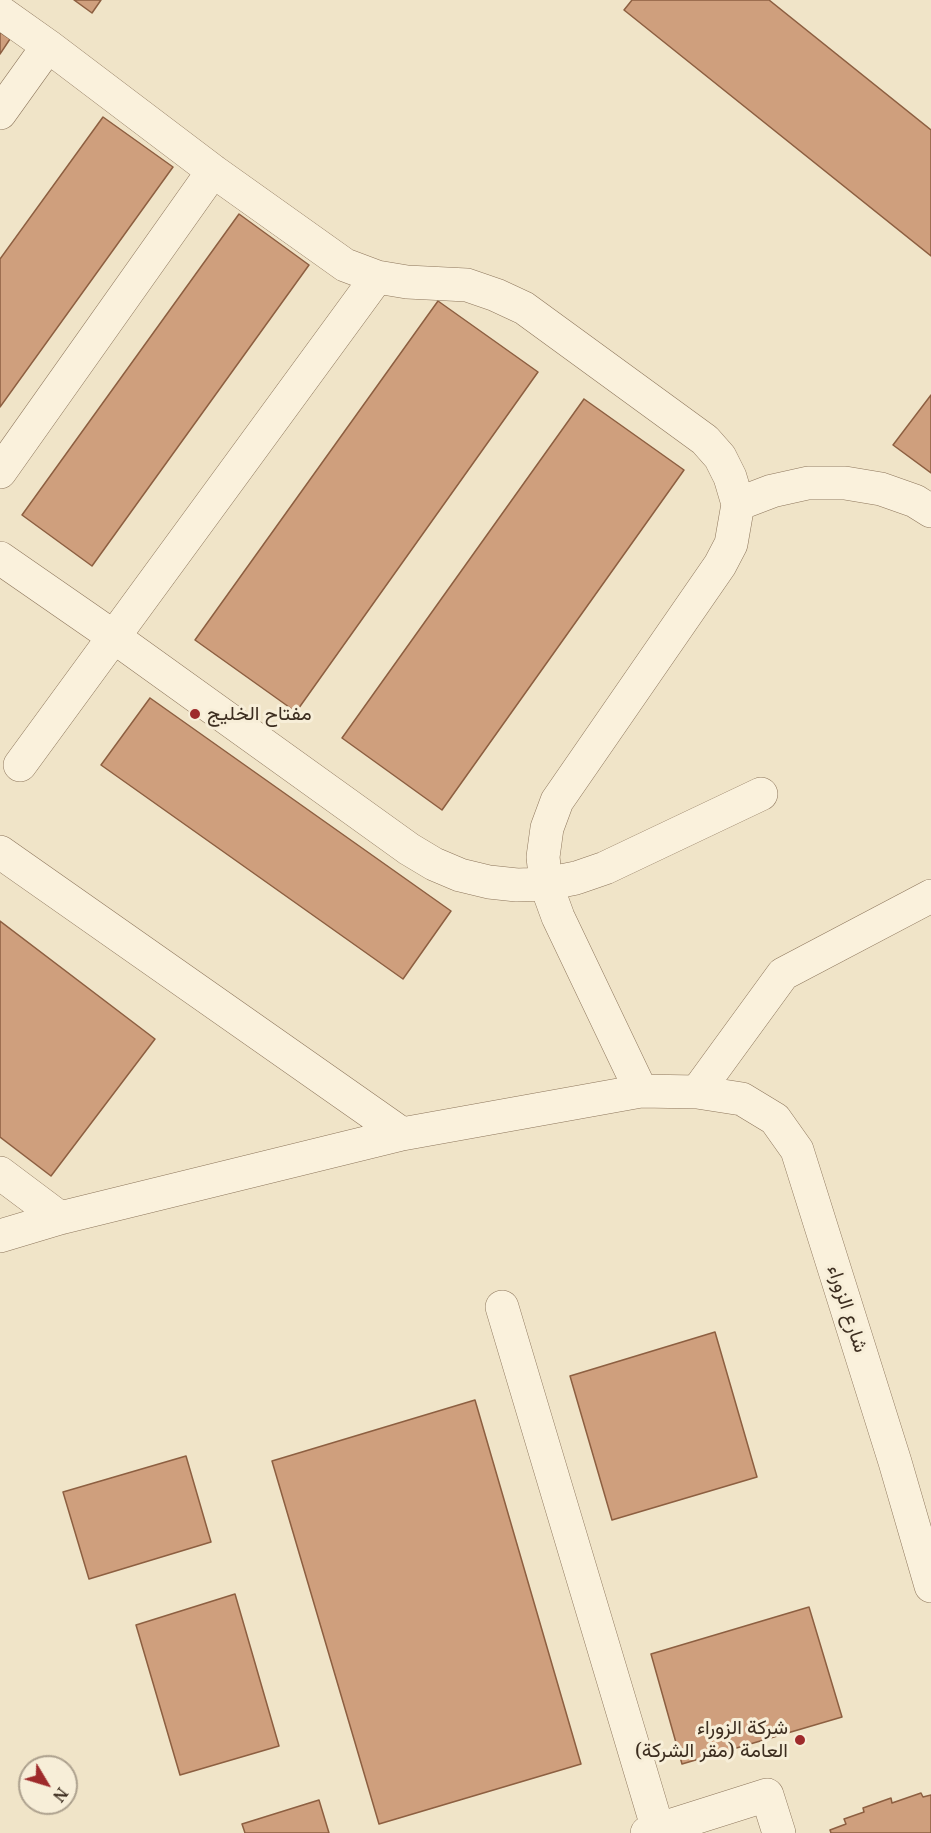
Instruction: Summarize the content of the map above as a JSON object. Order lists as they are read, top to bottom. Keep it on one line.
{"streets":{"street":["شارع الزوراء"]},"places":["مفتاح الخليج","شركة الزوراء العامة (مقر الشركة)"],"north":"bottom right"}
